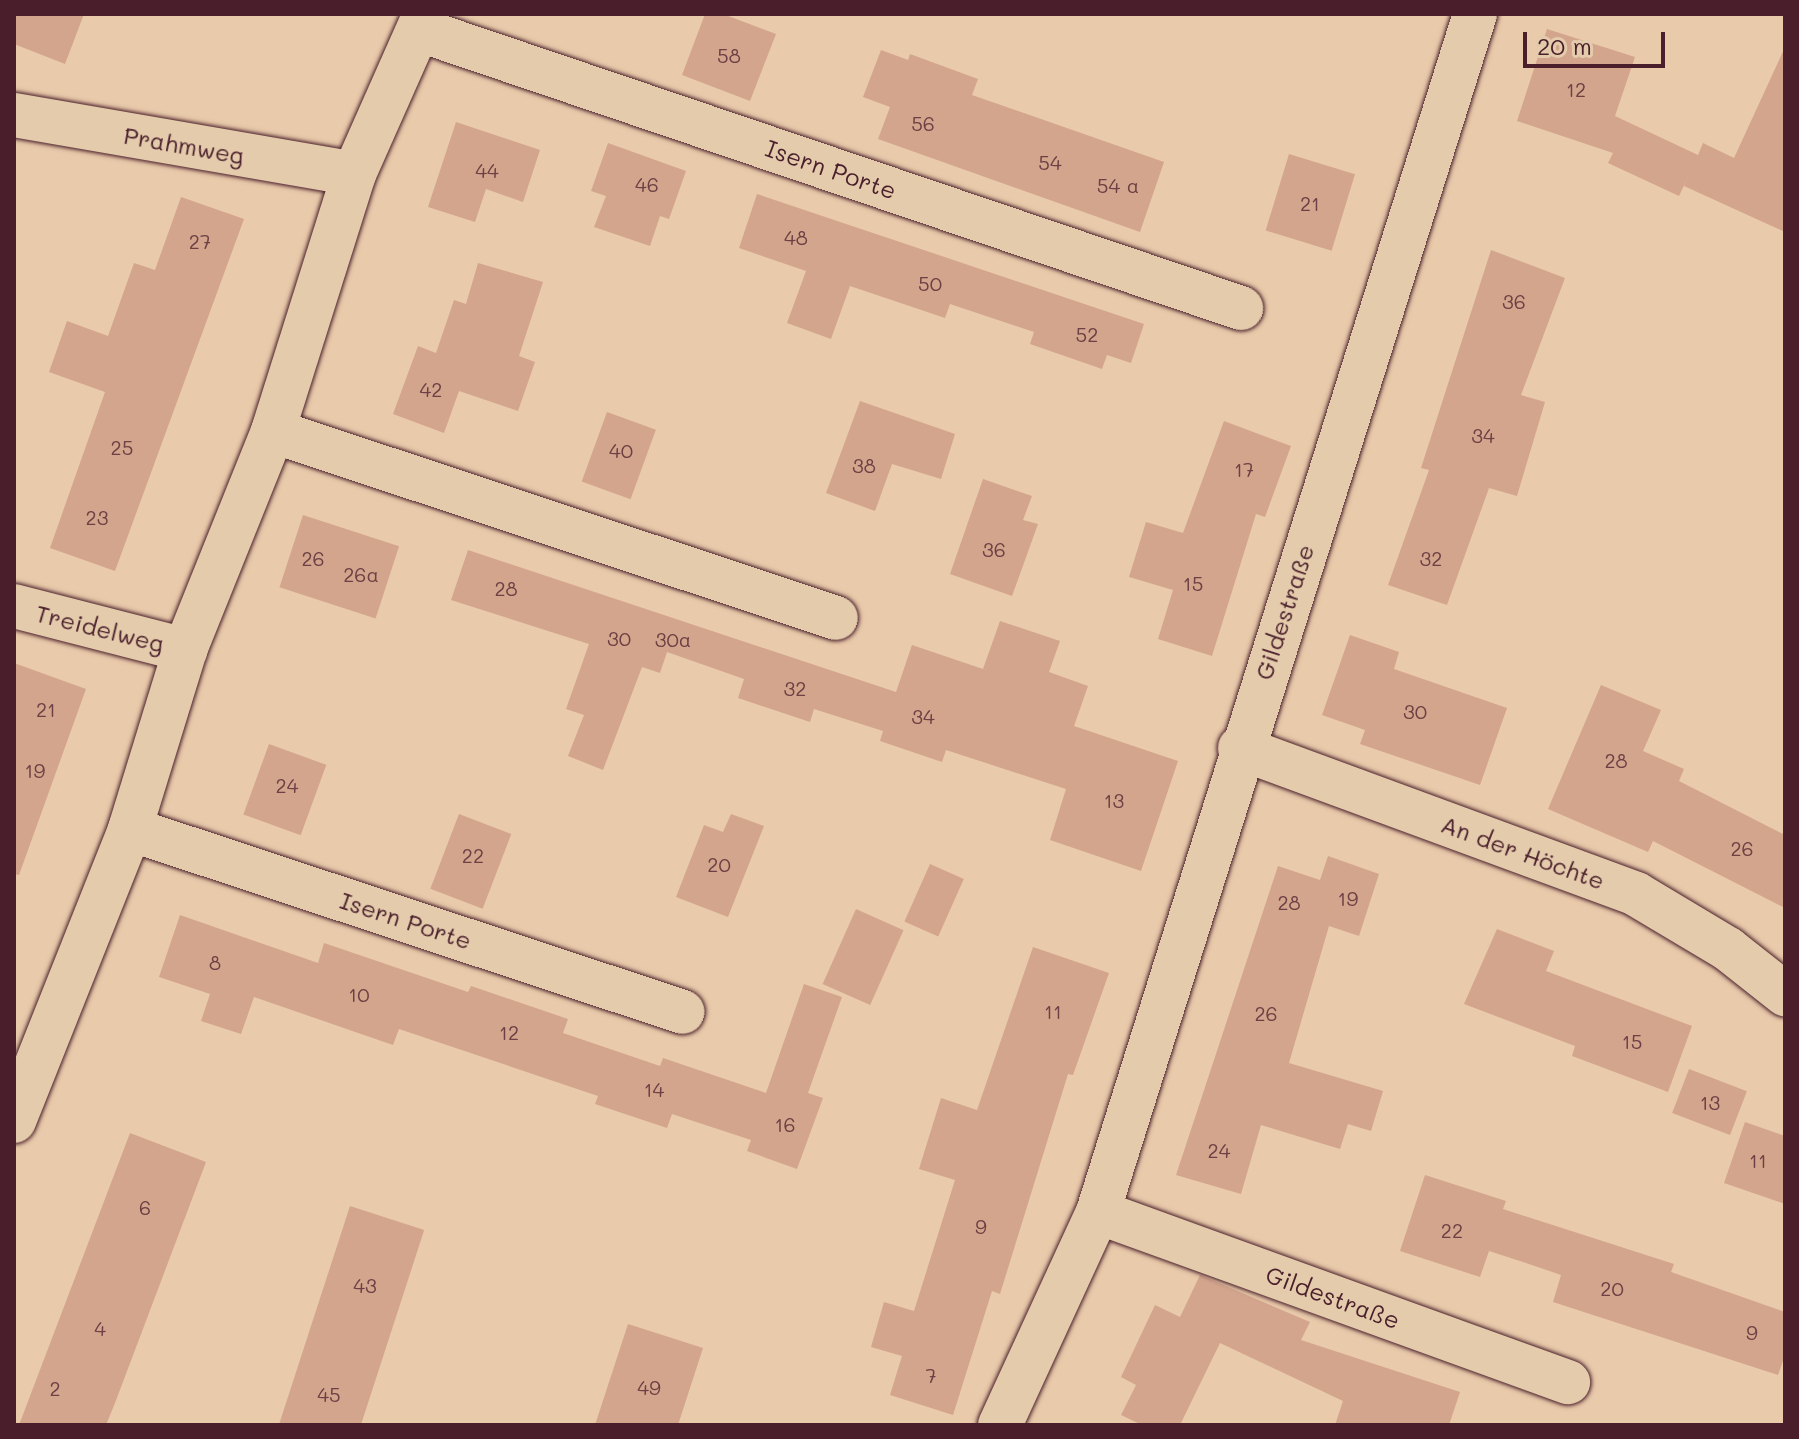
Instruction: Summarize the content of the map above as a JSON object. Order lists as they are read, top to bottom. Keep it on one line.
{"streets":{"street":["Prahmweg","Isern Porte","Gildestraße","Treidelweg","An der Höchte"]},"crossings":[["Prahmweg","Isern Porte"],["Isern Porte","Treidelweg"],["Gildestraße","An der Höchte"]],"house_numbers":["58","12","56","54","44","46","54 a","21","48","27","50","36","52","42","34","25","40","38","17","23","36","26","32","26a","15","28","30","30a","32","21","30","34","28","19","24","13","26","22","20","19","28","8","10","11","26","12","15","14","13","16","24","11","6","9","22","43","20","4","9","7","49","2","45"],"scale_bar":"20 m"}
